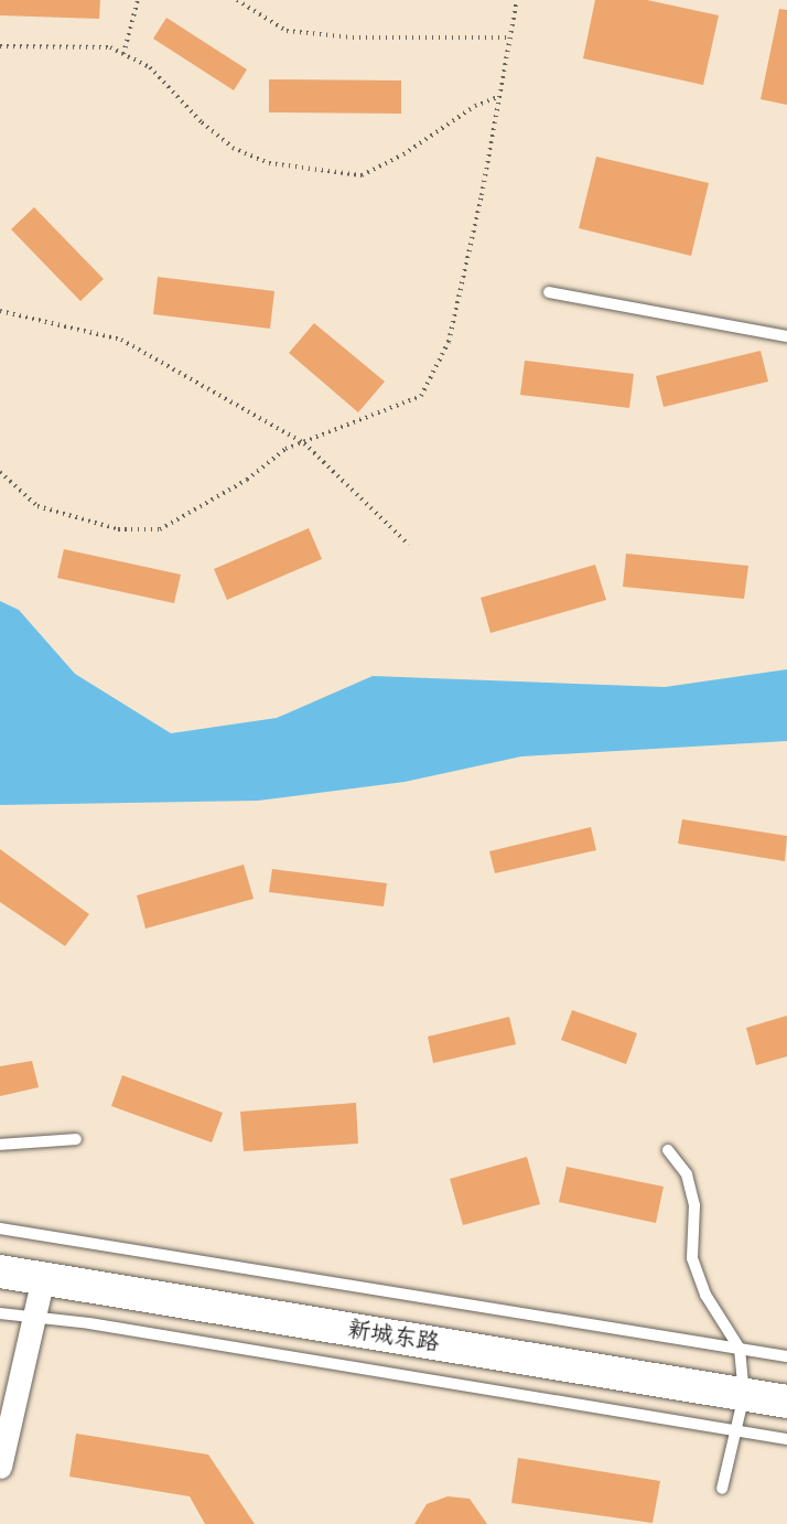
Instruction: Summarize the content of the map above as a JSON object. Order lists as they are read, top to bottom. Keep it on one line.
{"streets":{"main road":["新城东路"]}}
